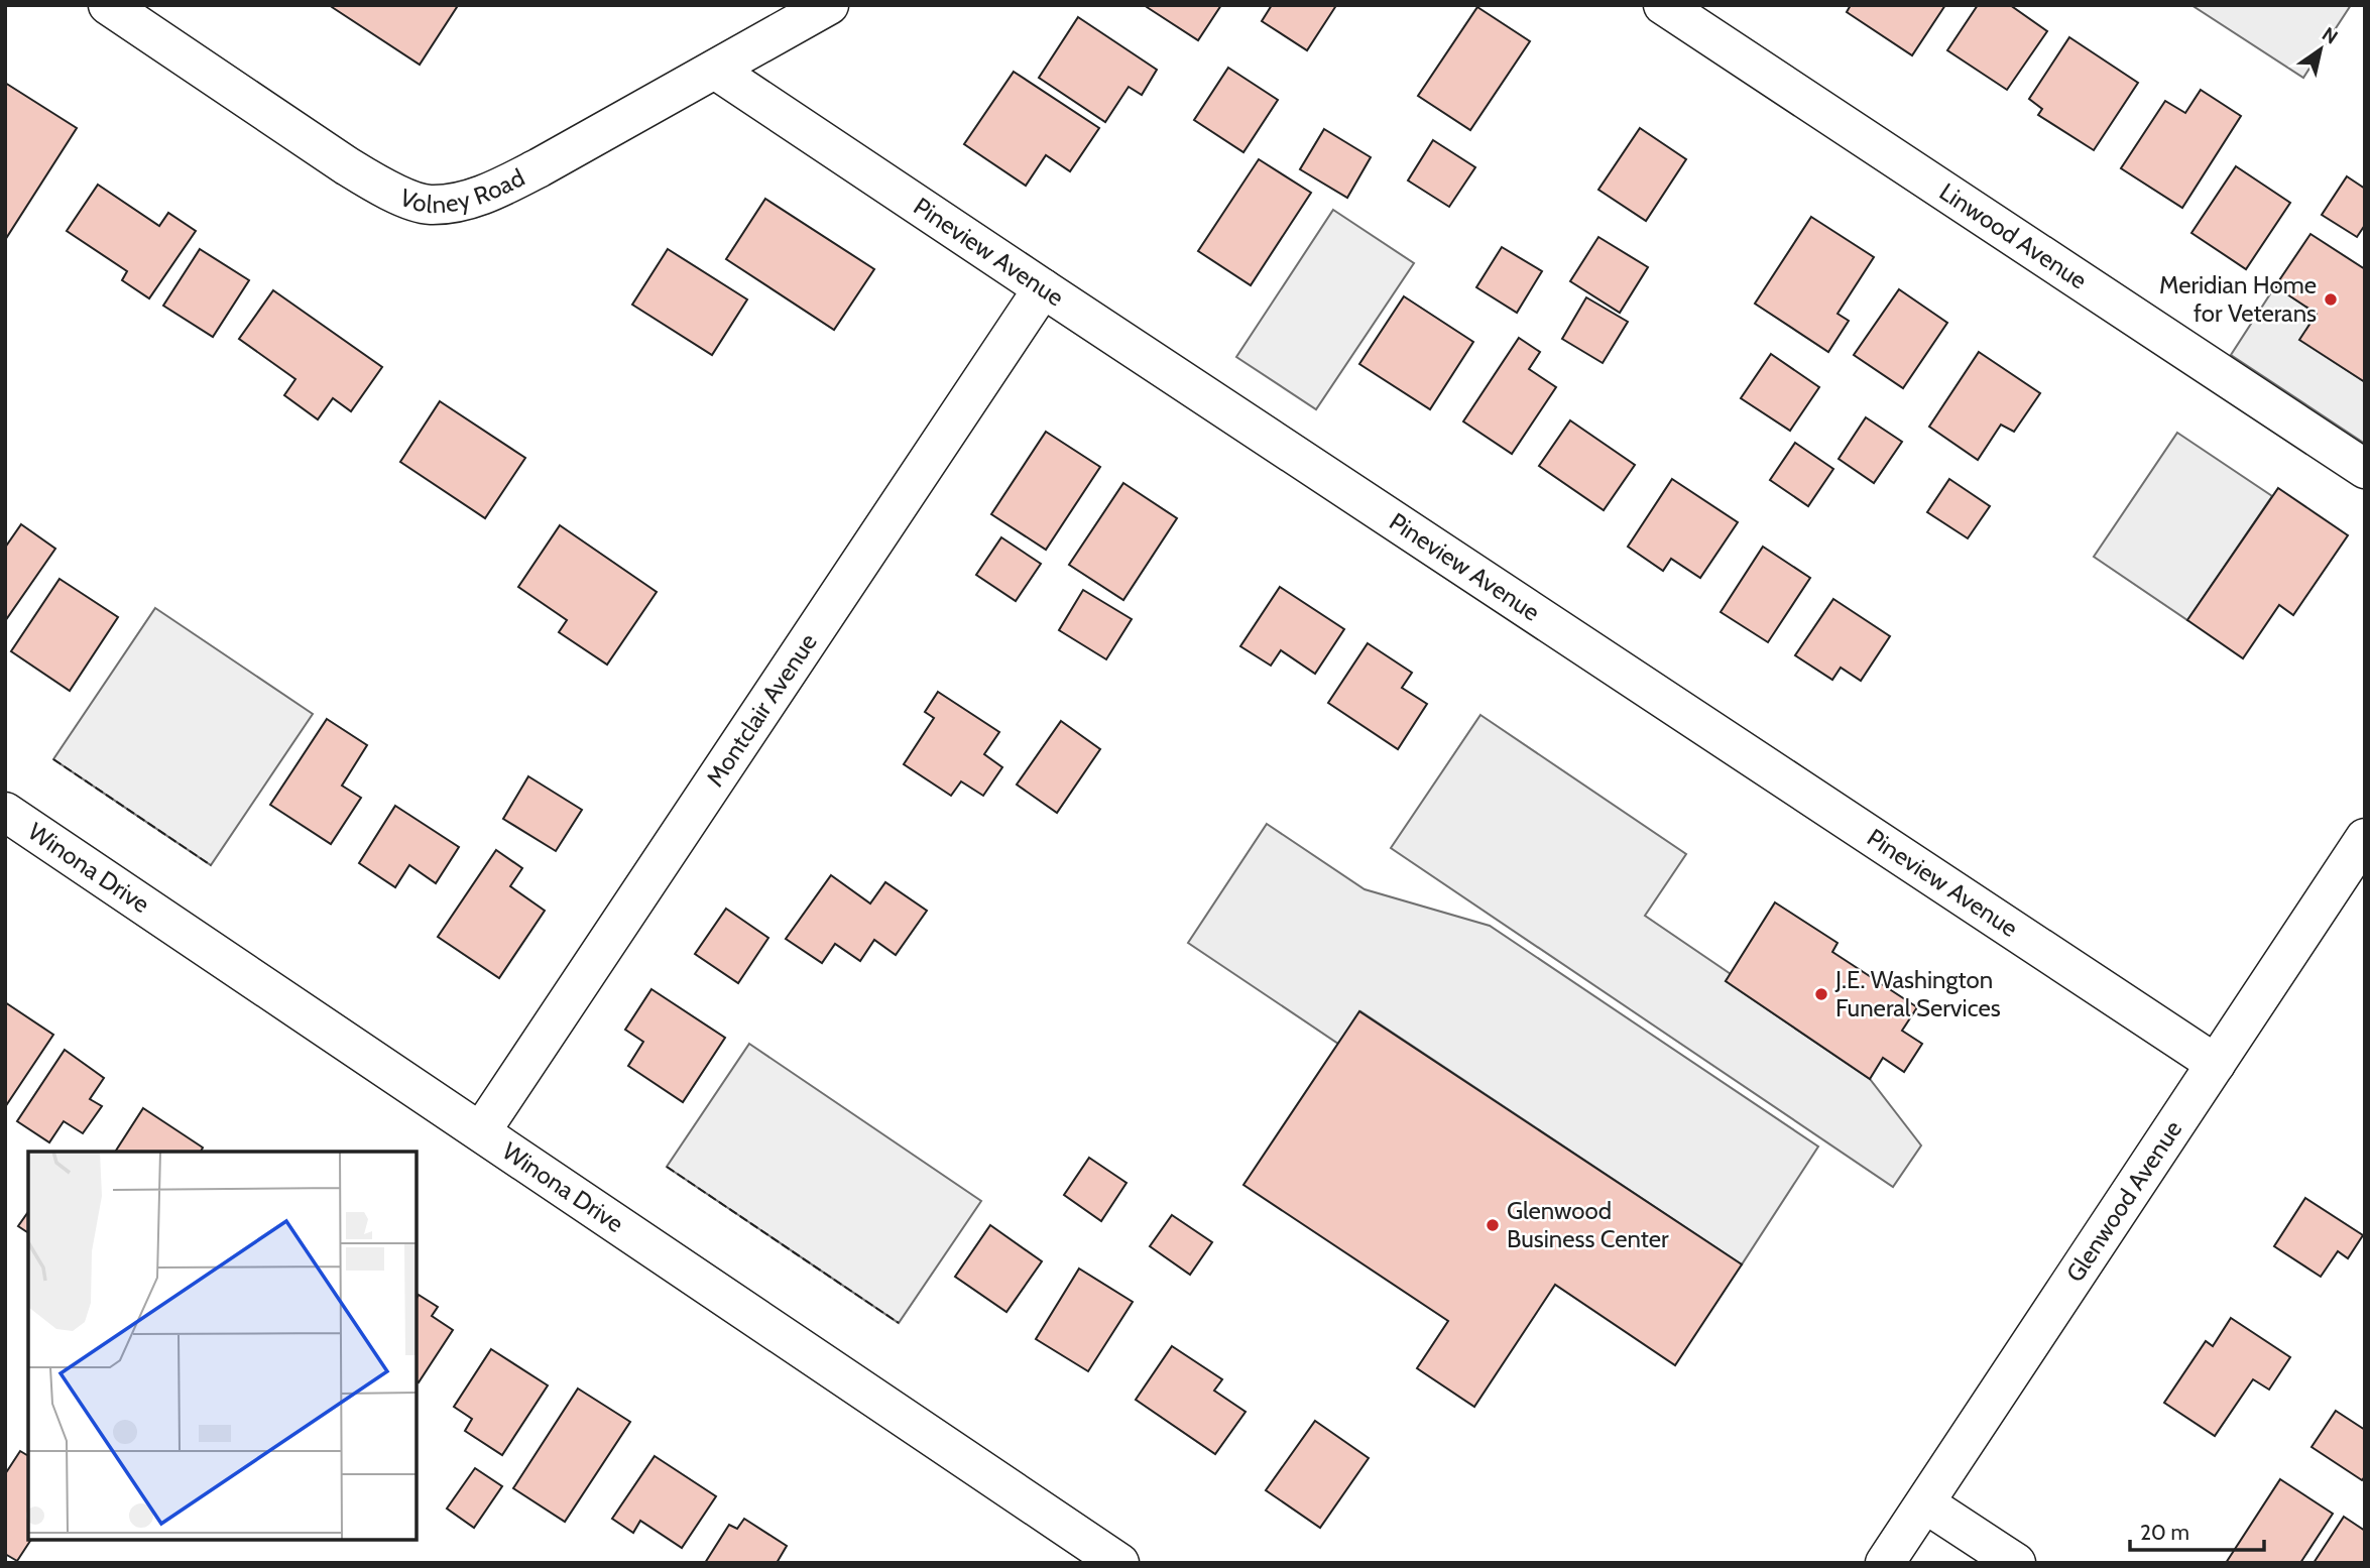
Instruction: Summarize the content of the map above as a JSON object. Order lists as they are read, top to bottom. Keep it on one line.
{"streets":{"street":["Volney Road","Linwood Avenue","Pineview Avenue","Montclair Avenue","Winona Drive","Glenwood Avenue"]},"crossings":[["Volney Road","Pineview Avenue"],["Pineview Avenue","Montclair Avenue"],["Pineview Avenue","Glenwood Avenue"],["Montclair Avenue","Winona Drive"]],"places":["Meridian Home for Veterans","J.E. Washington Funeral Services","Glenwood Business Center"],"scale_bar":"20 m","north":"top right"}
